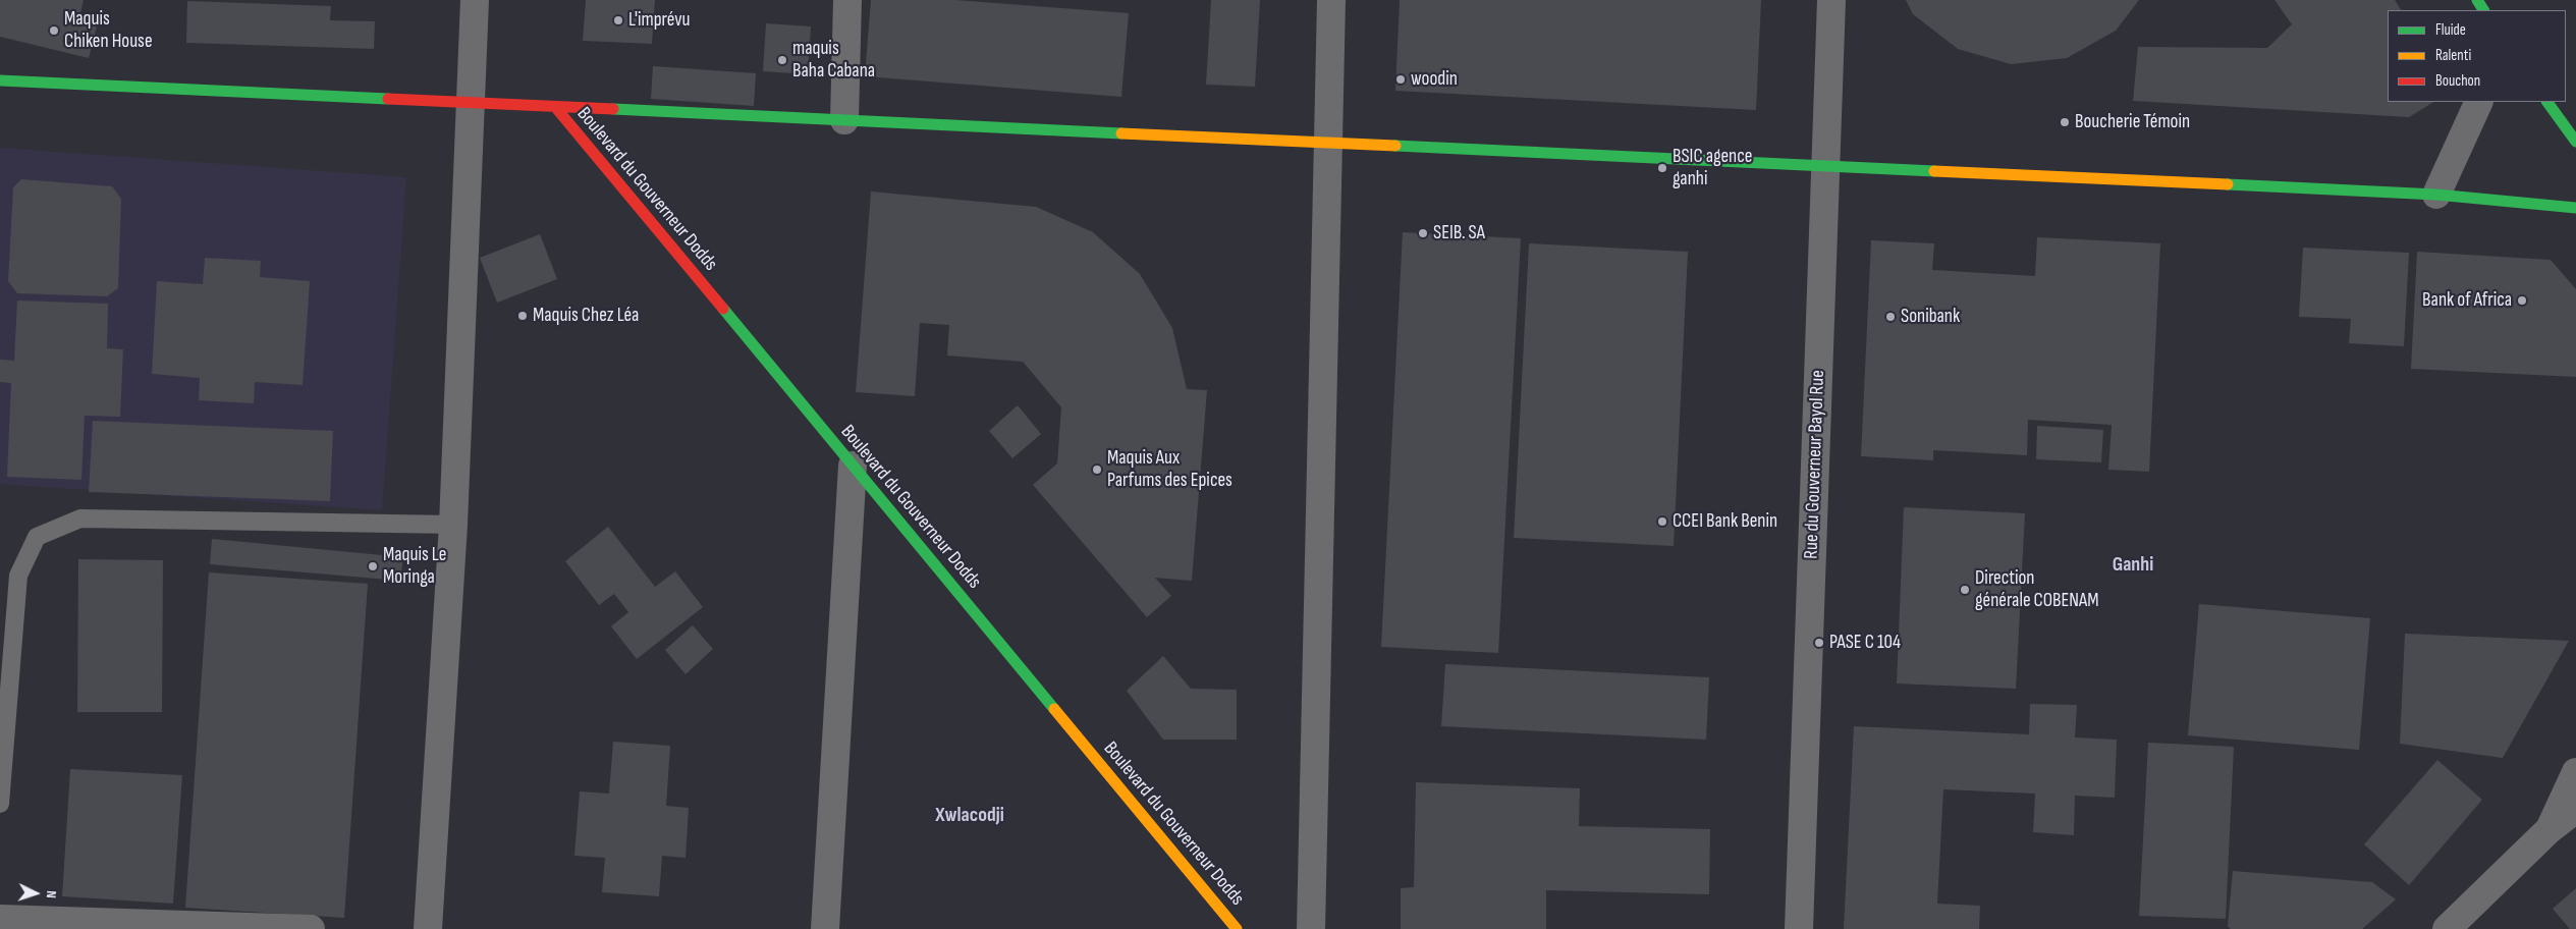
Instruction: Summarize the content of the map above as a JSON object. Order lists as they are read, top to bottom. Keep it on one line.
{"streets":{"street":["Boulevard du Gouverneur Dodds","Rue du Gouverneur Bayol Rue"]},"districts":["Ganhi","Xwlacodji"],"places":["L'imprévu","Maquis Chiken House","maquis Baha Cabana","woodin","Boucherie Témoin","BSIC agence ganhi","SEIB. SA","Bank of Africa","Maquis Chez Léa","Sonibank","Maquis Aux Parfums des Epices","CCEI Bank Benin","Maquis Le Moringa","Direction générale COBENAM","PASE C 104"],"legend":["Fluide","Ralenti","Bouchon"],"north":"right"}
